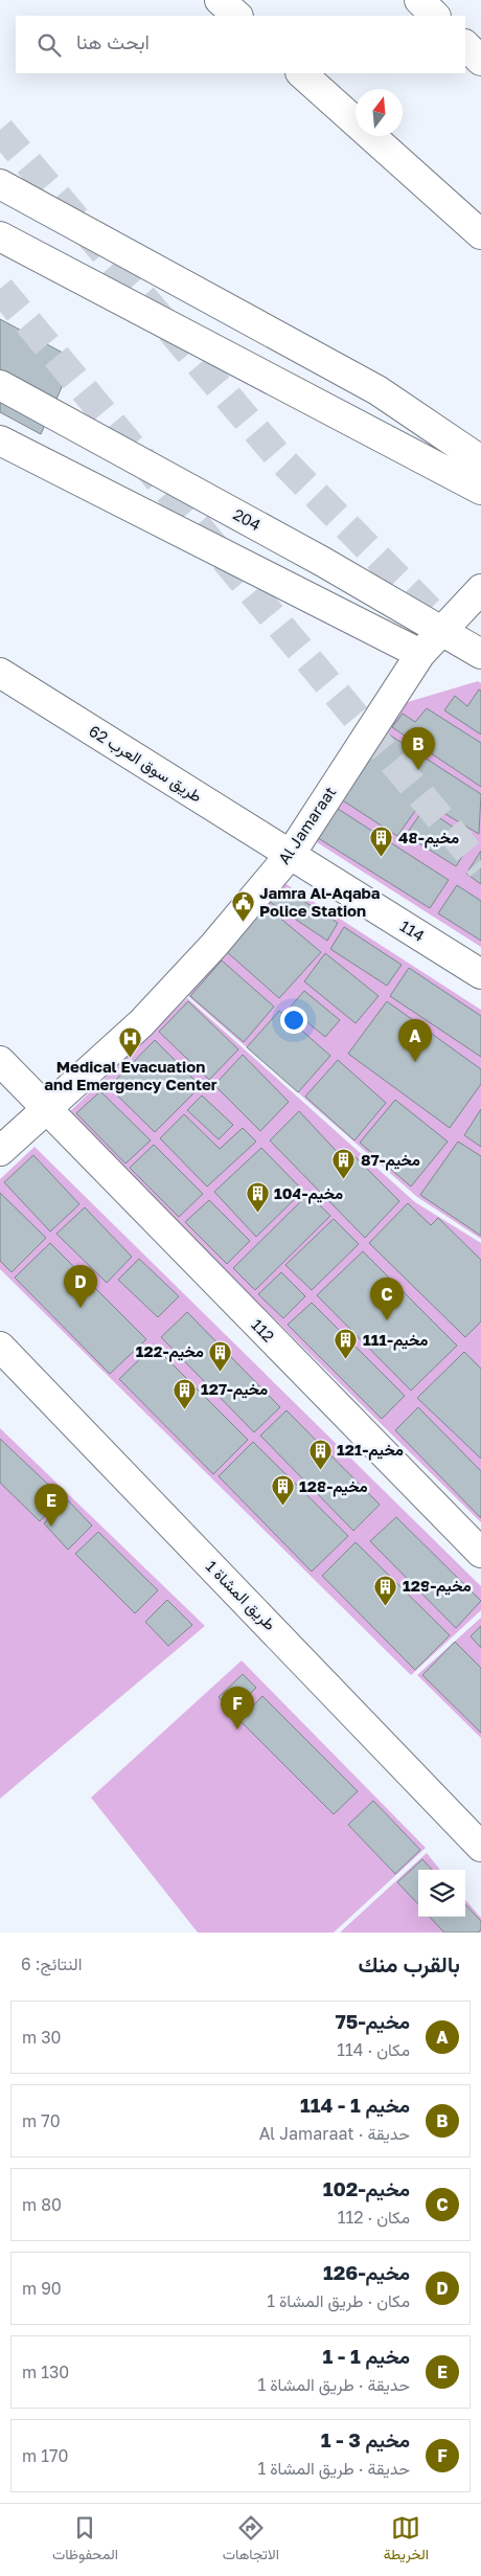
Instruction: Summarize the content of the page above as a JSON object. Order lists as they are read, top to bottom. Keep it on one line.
{"streets":{"street":["204","طريق سوق العرب 62","Al Jamaraat","114","112","طريق المشاة 1"]},"crossings":[["204","Al Jamaraat"],["طريق سوق العرب 62","Al Jamaraat"],["طريق سوق العرب 62","114"],["Al Jamaraat","114"],["Al Jamaraat","112"]],"places":{"building":["مخيم-48","مخيم-87","مخيم-104","مخيم-111","مخيم-122","مخيم-127","مخيم-121","مخيم-128","مخيم-129"],"public building":["Jamra Al-Aqaba Police Station"],"hospital":["Medical Evacuation and Emergency Center"]},"north":"top","page":{"search":"ابحث هنا","pins":["B","A","D","C","E","F"],"heading":["بالقرب منك","النتائج: 6"],"list":[{"mark":"A","name":"مخيم-75","note":"مكان · 114","value":"30 m"},{"mark":"B","name":"مخيم 1 - 114","note":"حديقة · Al Jamaraat","value":"70 m"},{"mark":"C","name":"مخيم-102","note":"مكان · 112","value":"80 m"},{"mark":"D","name":"مخيم-126","note":"مكان · طريق المشاة 1","value":"90 m"},{"mark":"E","name":"مخيم 1 - 1","note":"حديقة · طريق المشاة 1","value":"130 m"},{"mark":"F","name":"مخيم 3 - 1","note":"حديقة · طريق المشاة 1","value":"170 m"}],"nav":["الخريطة","الاتجاهات","المحفوظات"]}}
